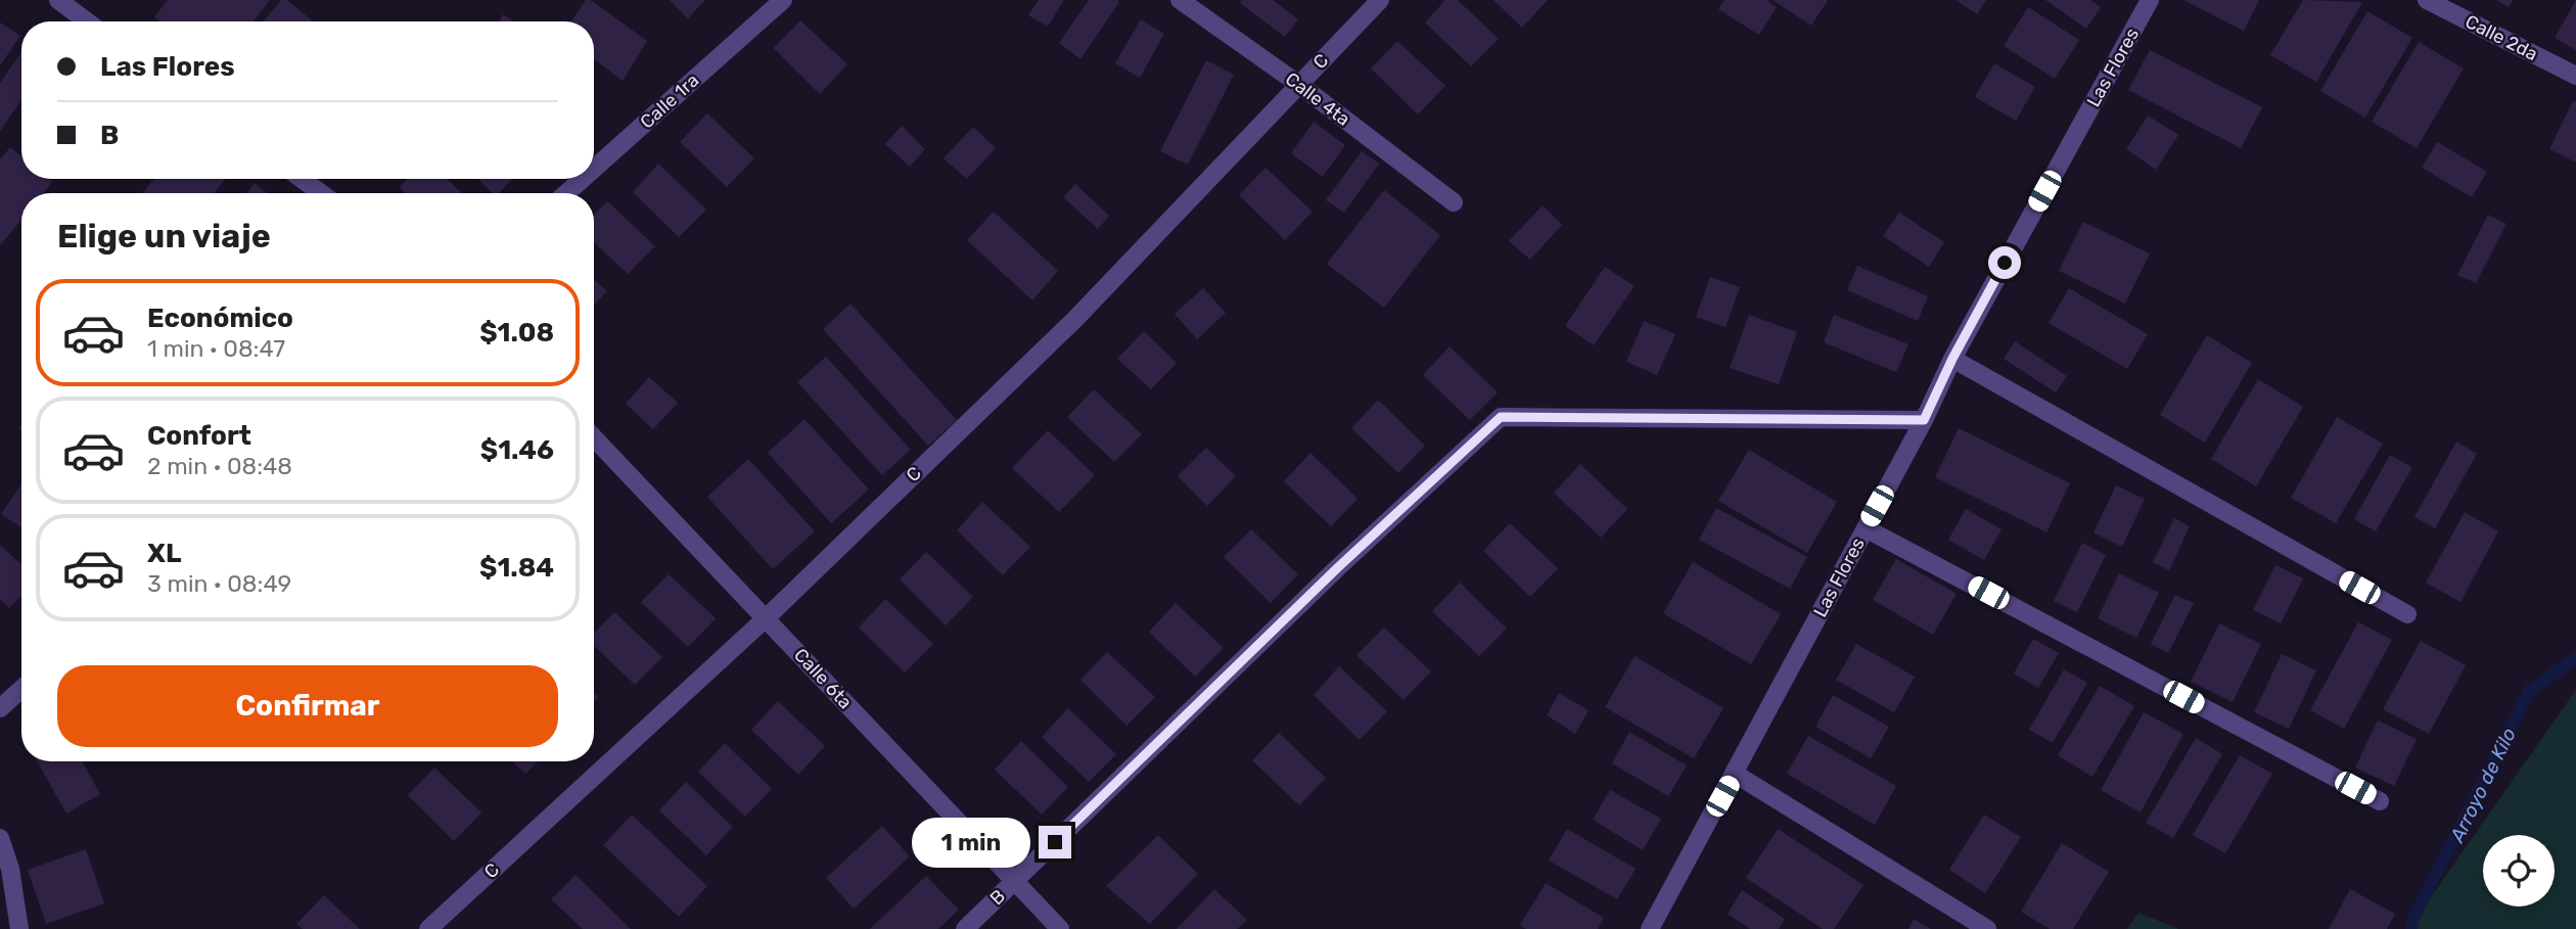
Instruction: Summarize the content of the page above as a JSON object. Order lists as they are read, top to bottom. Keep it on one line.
{"streets":{"street":["Calle 2da","C","Las Flores","Calle 4ta","Calle 1ra","Calle 6ta","B"]},"crossings":[["C","Calle 4ta"],["C","Calle 6ta"],["Las Flores","B"],["Calle 6ta","B"]],"water":["Arroyo de Kilo"],"page":{"banner":["Las Flores","B"],"heading":"Elige un viaje","list":[{"name":"Económico","note":"1 min · 08:47","value":"$1.08"},{"name":"Confort","note":"2 min · 08:48","value":"$1.46"},{"name":"XL","note":"3 min · 08:49","value":"$1.84"}],"buttons":"Confirmar","bubble":"1 min"}}
